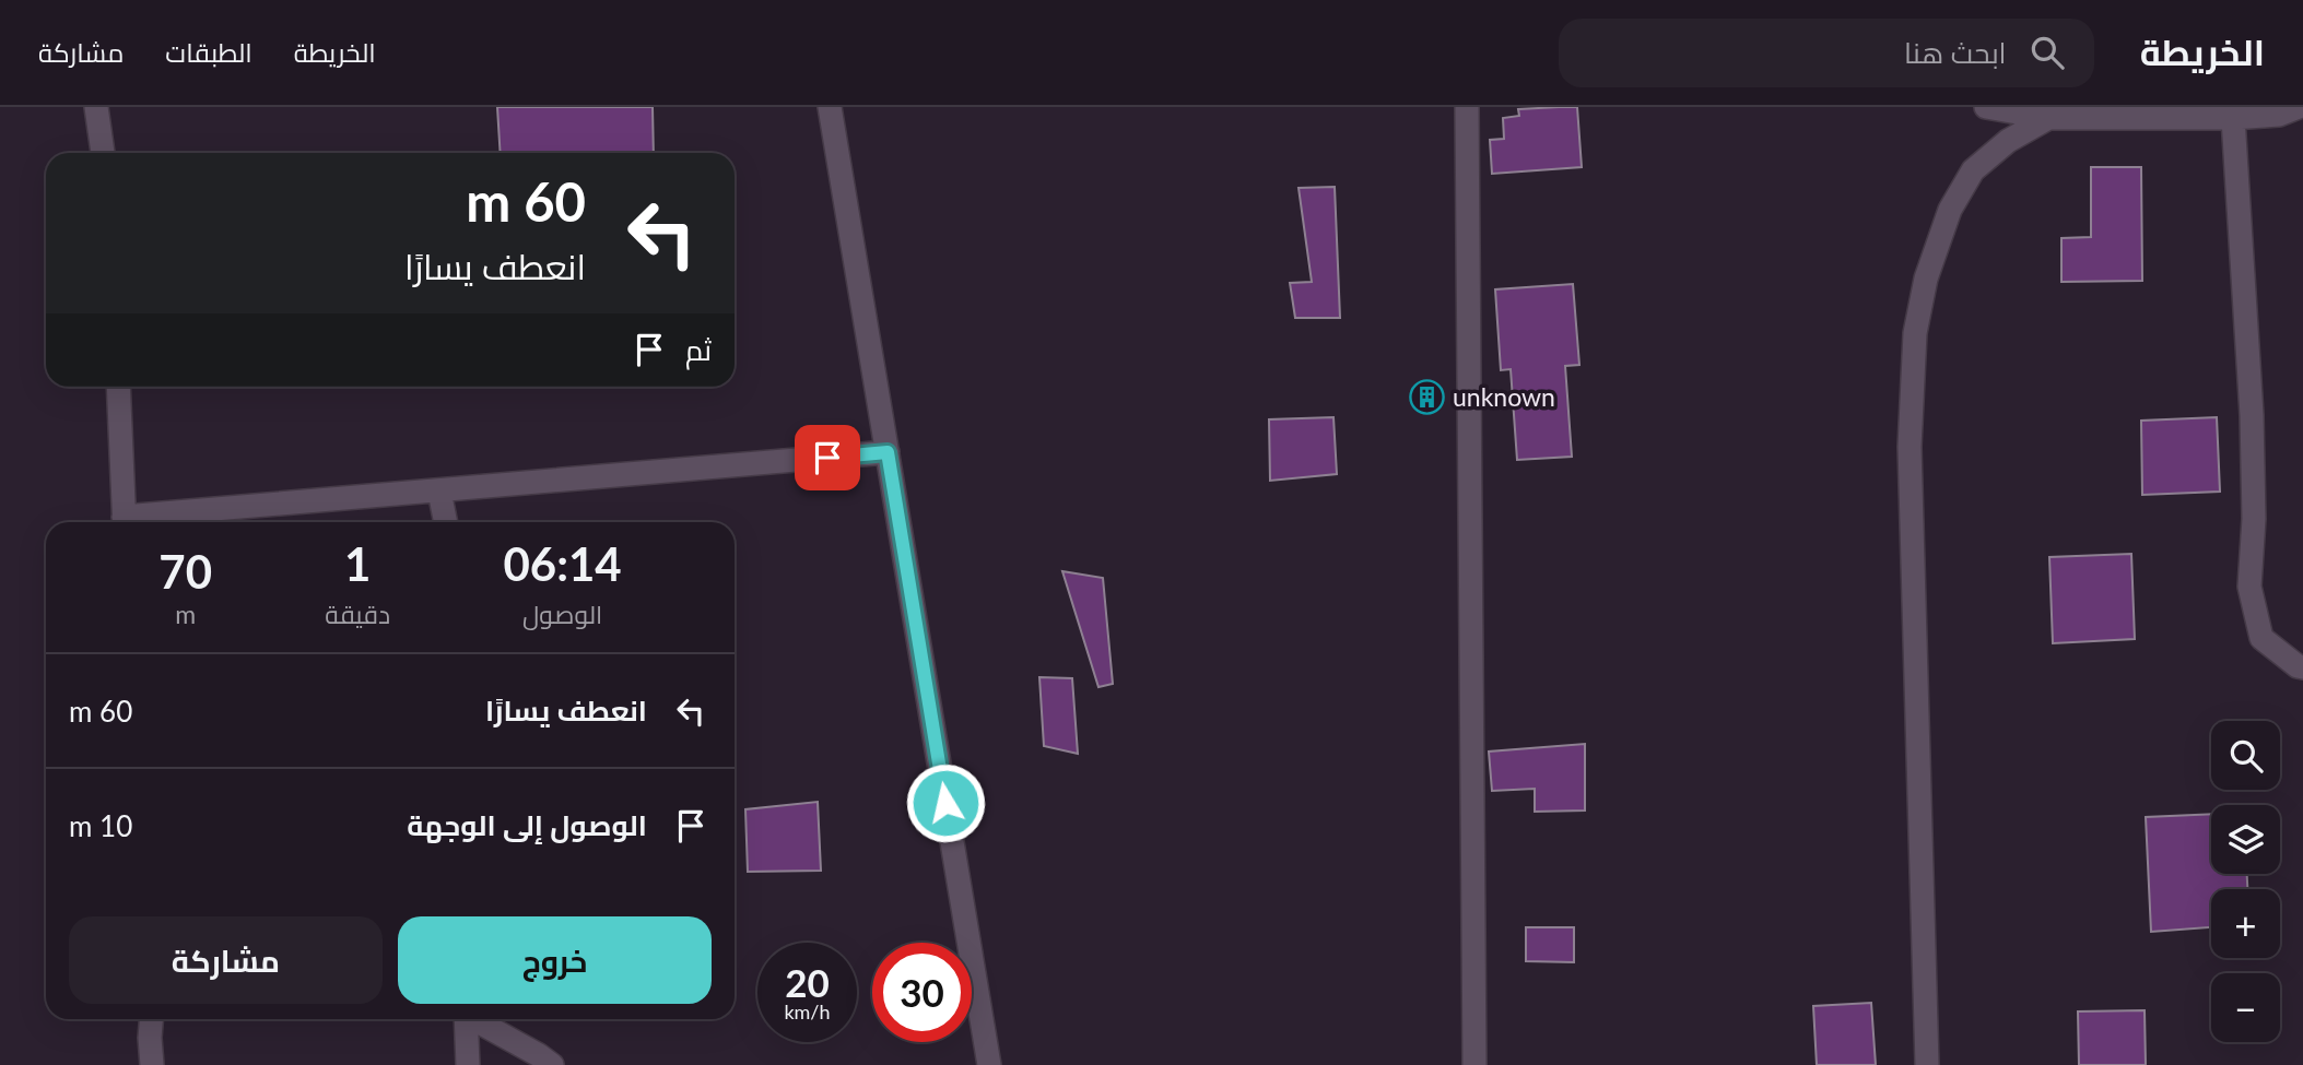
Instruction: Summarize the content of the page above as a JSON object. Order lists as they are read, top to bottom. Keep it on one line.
{"places":{"building":["unknown"]},"page":{"header":"الخريطة","search":"ابحث هنا","nav":["الخريطة","الطبقات","مشاركة"],"turn":["60 m","انعطف يسارًا"],"then":"ثم","eta":["06:14","الوصول","1","دقيقة","70","m"],"list":[{"name":"انعطف يسارًا","value":"60 m"},{"name":"الوصول إلى الوجهة","value":"10 m"}],"map_buttons":["+","−"],"buttons":["خروج","مشاركة"],"speed":"20 km/h","limit":"30"}}
